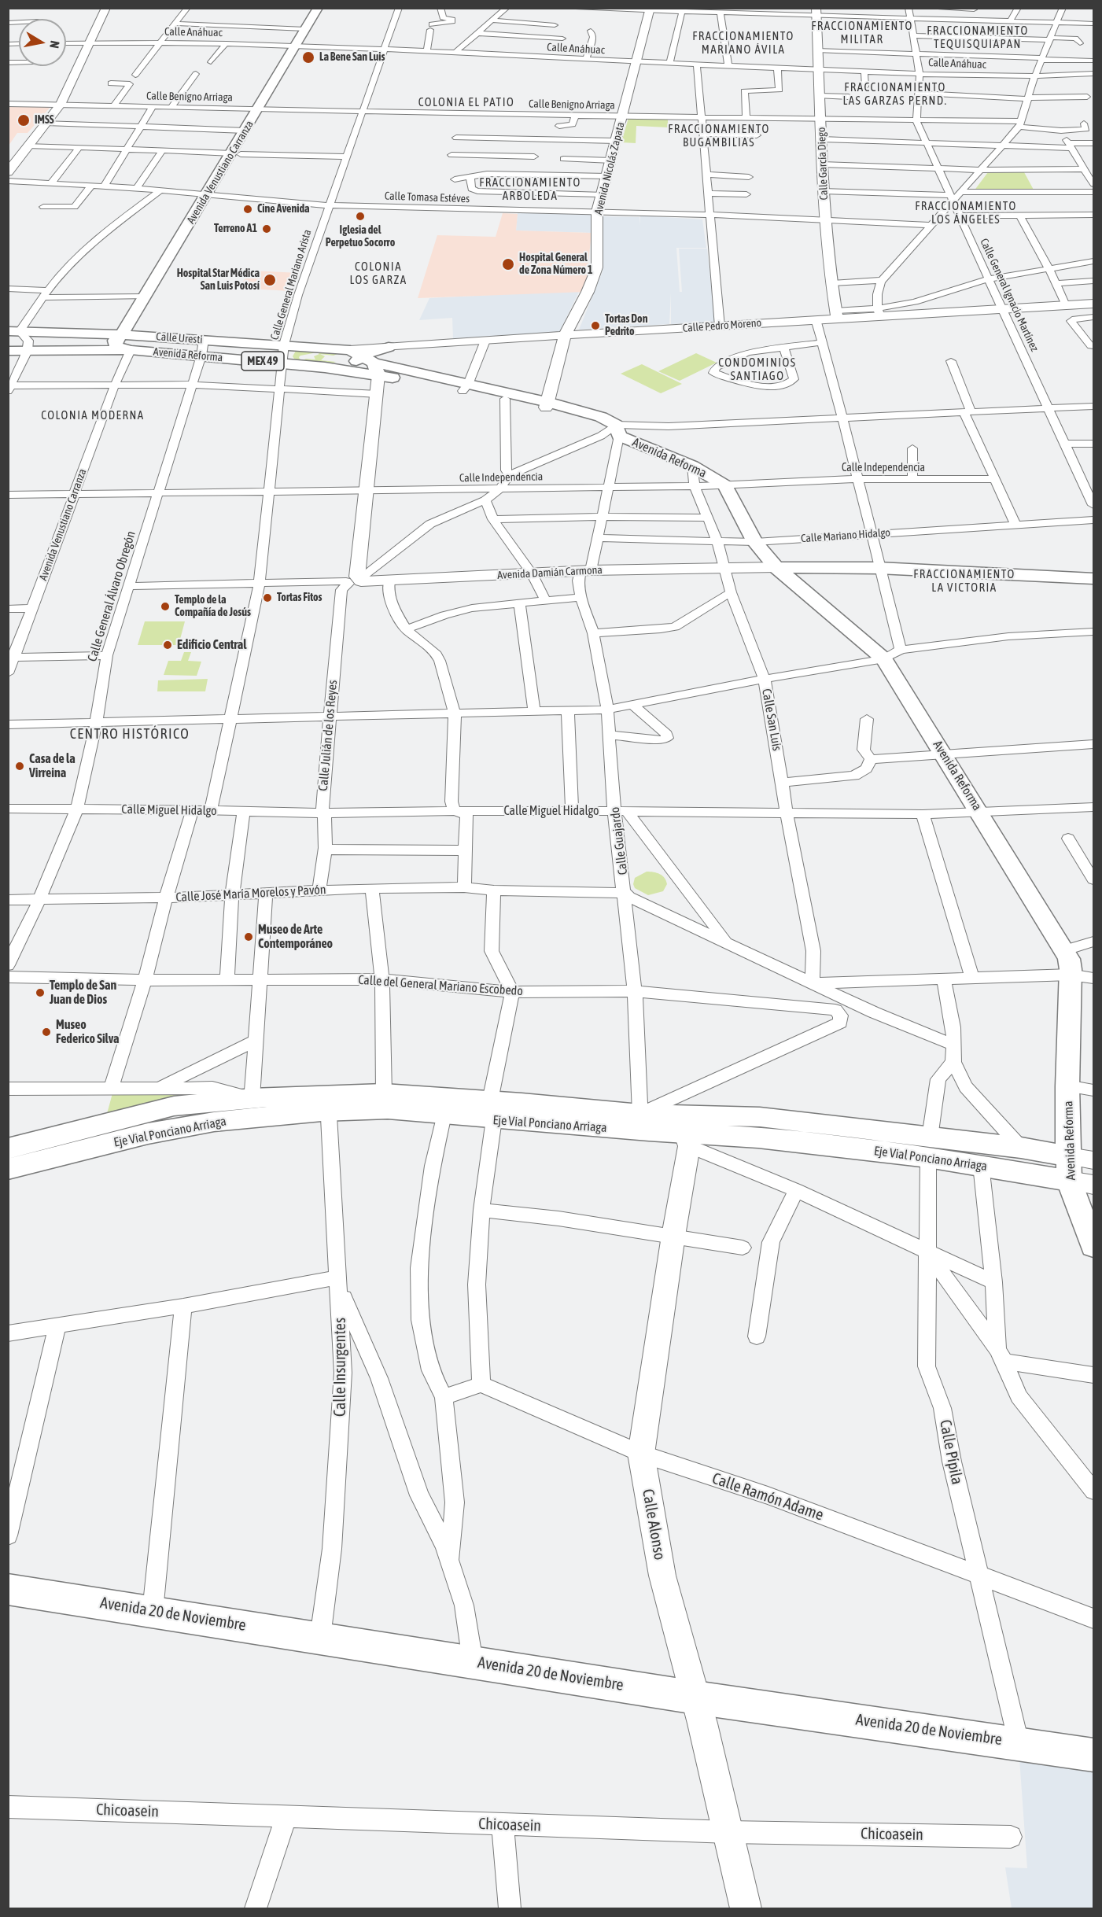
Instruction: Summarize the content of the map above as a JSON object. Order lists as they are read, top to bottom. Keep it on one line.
{"streets":{"main road":["Avenida Venustiano Carranza","Calle Uresti","Avenida Reforma","MEX 49","Avenida Damián Carmona","Eje Vial Ponciano Arriaga","Avenida 20 de Noviembre"],"street":["Calle Anáhuac","Calle Benigno Arriaga","Calle García Diego","Avenida Nicolás Zapata","Calle Tomasa Estéves","Calle General Mariano Arista","Calle General Ignacio Martínez","Calle Pedro Moreno","Calle Independencia","Calle Mariano Hidalgo","Calle General Álvaro Obregón","Calle San Luis","Calle Julián de los Reyes","Calle Miguel Hidalgo","Calle Guajardo","Calle José María Morelos y Pavón","Calle del General Mariano Escobedo","Calle Insurgentes","Calle Pípila","Calle Ramón Adame","Calle Alonso","Chicoasein"]},"crossings":[["Calle Anáhuac","Calle García Diego"],["Calle Anáhuac","Avenida Nicolás Zapata"],["Calle Anáhuac","Avenida Venustiano Carranza"],["Calle Anáhuac","Calle General Mariano Arista"],["Calle Anáhuac","Calle General Ignacio Martínez"],["Calle Benigno Arriaga","Calle García Diego"],["Calle Benigno Arriaga","Avenida Nicolás Zapata"],["Calle Benigno Arriaga","Avenida Venustiano Carranza"],["Calle Benigno Arriaga","Calle General Mariano Arista"],["Calle Benigno Arriaga","Calle General Ignacio Martínez"],["Calle García Diego","Calle Tomasa Estéves"],["Calle García Diego","Calle Pedro Moreno"],["Avenida Nicolás Zapata","Calle Tomasa Estéves"],["Avenida Nicolás Zapata","Calle Pedro Moreno"],["Avenida Nicolás Zapata","Avenida Reforma"],["Avenida Venustiano Carranza","Calle Tomasa Estéves"],["Avenida Venustiano Carranza","Calle Uresti"],["Avenida Venustiano Carranza","Avenida Reforma"],["Avenida Venustiano Carranza","Calle Independencia"],["Calle Tomasa Estéves","Calle General Mariano Arista"],["Calle General Mariano Arista","Calle Uresti"],["Calle General Mariano Arista","Avenida Reforma"],["Calle General Mariano Arista","Calle Independencia"],["Calle General Mariano Arista","Avenida Damián Carmona"],["Calle General Mariano Arista","Calle Miguel Hidalgo"],["Calle General Ignacio Martínez","Calle Pedro Moreno"],["Calle Uresti","Calle General Álvaro Obregón"],["Avenida Reforma","Calle Independencia"],["Avenida Reforma","Calle Mariano Hidalgo"],["Avenida Reforma","Avenida Damián Carmona"],["Avenida Reforma","Calle General Álvaro Obregón"],["Avenida Reforma","Calle San Luis"],["Avenida Reforma","Calle Julián de los Reyes"],["Avenida Reforma","Calle Miguel Hidalgo"],["Avenida Reforma","Calle Guajardo"],["Avenida Reforma","Eje Vial Ponciano Arriaga"],["Calle Independencia","Calle General Álvaro Obregón"],["Calle Independencia","Calle San Luis"],["Calle Independencia","Calle Julián de los Reyes"],["Calle Independencia","Calle Guajardo"],["Calle Mariano Hidalgo","Calle San Luis"],["Calle Mariano Hidalgo","Calle Guajardo"],["Avenida Damián Carmona","Calle General Álvaro Obregón"],["Avenida Damián Carmona","Calle San Luis"],["Avenida Damián Carmona","Calle Julián de los Reyes"],["Avenida Damián Carmona","Calle Guajardo"],["Calle General Álvaro Obregón","Calle Miguel Hidalgo"],["Calle General Álvaro Obregón","Calle José María Morelos y Pavón"],["Calle San Luis","Calle Miguel Hidalgo"],["Calle Julián de los Reyes","Calle Miguel Hidalgo"],["Calle Julián de los Reyes","Calle José María Morelos y Pavón"],["Calle Miguel Hidalgo","Calle Guajardo"],["Calle Guajardo","Calle José María Morelos y Pavón"],["Calle Guajardo","Calle del General Mariano Escobedo"],["Calle Guajardo","Eje Vial Ponciano Arriaga"],["Eje Vial Ponciano Arriaga","Calle Insurgentes"],["Eje Vial Ponciano Arriaga","Calle Pípila"],["Eje Vial Ponciano Arriaga","Calle Alonso"],["Calle Insurgentes","Avenida 20 de Noviembre"],["Calle Pípila","Calle Ramón Adame"],["Calle Pípila","Avenida 20 de Noviembre"],["Calle Ramón Adame","Calle Alonso"],["Calle Alonso","Avenida 20 de Noviembre"],["Calle Alonso","Chicoasein"]],"districts":["FRACCIONAMIENTO MILITAR","FRACCIONAMIENTO TEQUISQUIAPAN","FRACCIONAMIENTO MARIANO ÁVILA","FRACCIONAMIENTO LAS GARZAS PERND.","COLONIA EL PATIO","FRACCIONAMIENTO BUGAMBILIAS","FRACCIONAMIENTO ARBOLEDA","FRACCIONAMIENTO LOS ÁNGELES","COLONIA LOS GARZA","CONDOMINIOS SANTIAGO","COLONIA MODERNA","FRACCIONAMIENTO LA VICTORIA","CENTRO HISTÓRICO"],"places":["La Bene San Luis","IMSS","Cine Avenida","Iglesia del Perpetuo Socorro","Terreno A1","Hospital General de Zona Número 1","Hospital Star Médica San Luis Potosí","Tortas Don Pedrito","Tortas Fitos","Templo de la Compañía de Jesús","Edificio Central","Casa de la Virreina","Museo de Arte Contemporáneo","Templo de San Juan de Dios","Museo Federico Silva"],"north":"right"}
